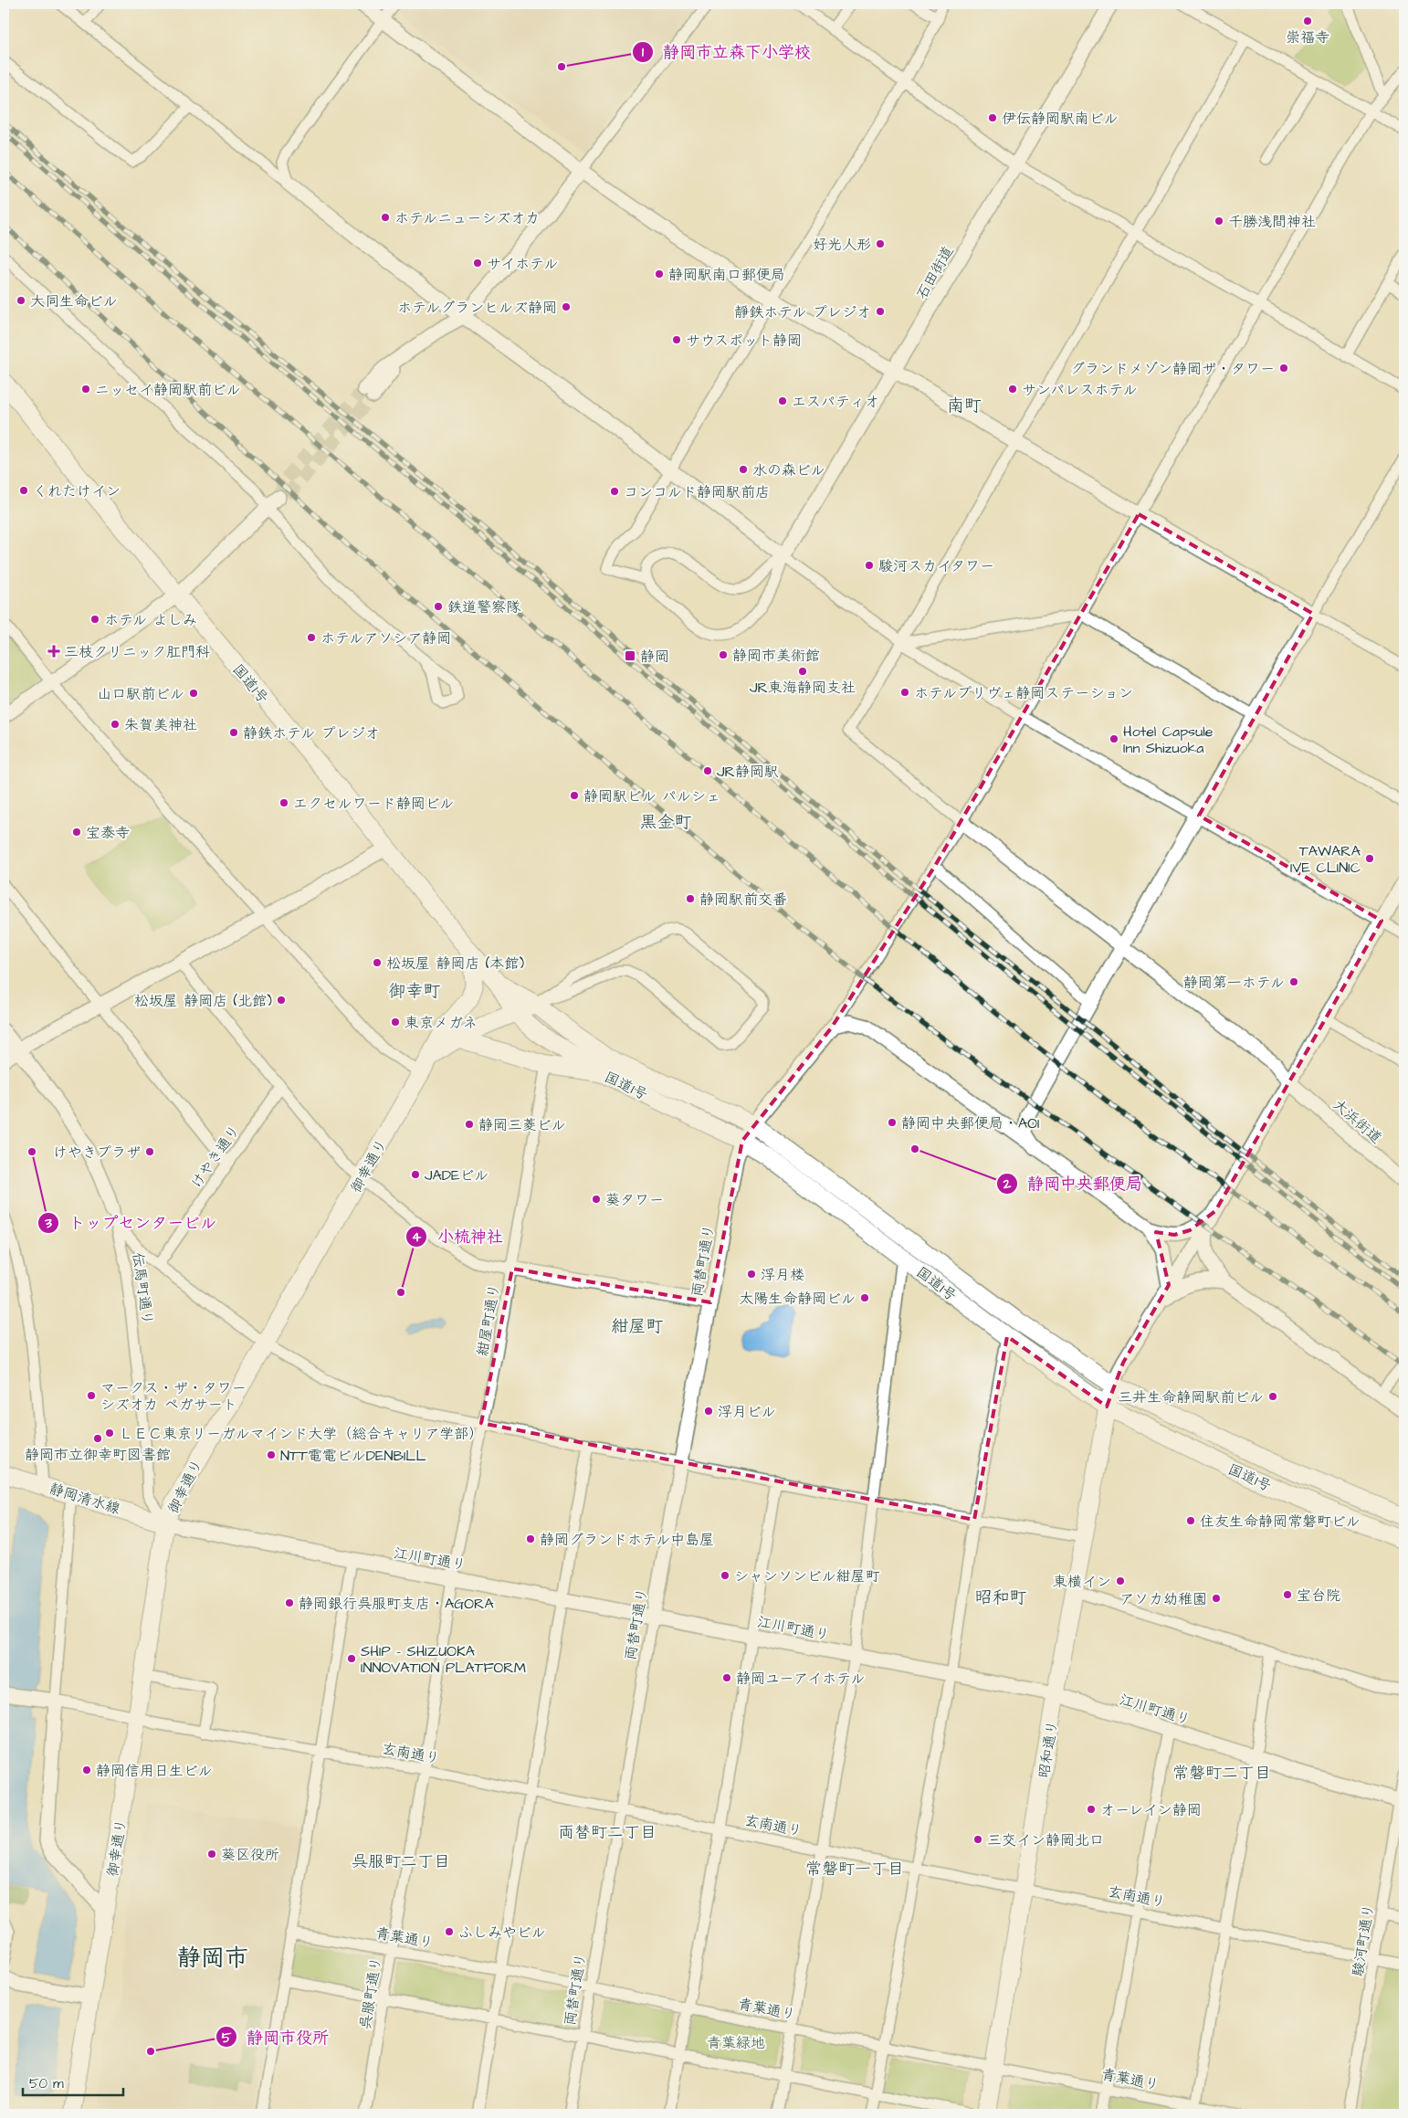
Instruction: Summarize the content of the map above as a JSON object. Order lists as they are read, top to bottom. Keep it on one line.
{"streets":{"main road":["国道1号","御幸通り","静岡清水線","昭和通り"],"street":["石田街道","大浜街道","けやき通り","両替町通り","伝馬町通り","紺屋町通り","江川町通り","玄南通り","青葉通り","駿河町通り","呉服町通り"]},"crossings":[["国道1号","御幸通り"],["国道1号","両替町通り"],["国道1号","昭和通り"],["御幸通り","伝馬町通り"],["御幸通り","静岡清水線"],["御幸通り","江川町通り"],["御幸通り","玄南通り"],["両替町通り","江川町通り"],["両替町通り","玄南通り"],["両替町通り","青葉通り"],["伝馬町通り","静岡清水線"],["伝馬町通り","江川町通り"],["紺屋町通り","江川町通り"],["紺屋町通り","呉服町通り"],["静岡清水線","江川町通り"],["江川町通り","昭和通り"],["江川町通り","駿河町通り"],["江川町通り","呉服町通り"],["昭和通り","玄南通り"],["昭和通り","青葉通り"],["玄南通り","駿河町通り"],["玄南通り","呉服町通り"],["青葉通り","呉服町通り"]],"districts":["南町","黒金町","御幸町","紺屋町","昭和町","常磐町二丁目","両替町二丁目","呉服町二丁目","常磐町一丁目","静岡市"],"parks":["青葉緑地"],"places":{"other":["崇福寺","静岡市立森下小学校","伊伝静岡駅南ビル","ホテルニューシズオカ","千勝浅間神社","好光人形","サイホテル","静岡駅南口郵便局","大同生命ビル","ホテルグランヒルズ静岡","靜鉄ホテル プレジオ","サウスポット静岡","グランドメゾン静岡ザ・タワー","ニッセイ静岡駅前ビル","サンパレスホテル","エスパティオ","水の森ビル","くれたけイン","コンコルド静岡駅前店","駿河スカイタワー","鉄道警察隊","ホテル よしみ","ホテルアソシア静岡","静岡市美術館","JR東海静岡支社","ホテルプリヴェ静岡ステーション","山口駅前ビル","朱賀美神社","静鉄ホテル プレジオ","Hotel Capsule Inn Shizuoka","JR静岡駅","静岡駅ビル パルシェ","エクセルワード静岡ビル","宝泰寺","TAWARA IVE CLINIC","静岡駅前交番","松坂屋 静岡店 (本館)","静岡第一ホテル","松坂屋 静岡店 (北館)","東京メガネ","静岡中央郵便局・AOI","静岡三菱ビル","静岡中央郵便局","トップセンタービル","けやきプラザ","JADEビル","葵タワー","浮月楼","小梳神社","太陽生命静岡ビル","マークス・ザ・タワー シズオカ ペガサート","三井生命静岡駅前ビル","浮月ビル","ＬＥＣ東京リーガルマインド大学（総合キャリア学部）","静岡市立御幸町図書館","NTT電電ビルDENBILL","住友生命静岡常磐町ビル","静岡グランドホテル中島屋","シャンソンビル紺屋町","東横イン","宝台院","アソカ幼稚園","静岡銀行呉服町支店・AGORA","SHIP - SHIZUOKA INNOVATION PLATFORM","静岡ユーアイホテル","静岡信用日生ビル","オーレイン静岡","三交イン静岡北口","葵区役所","ふしみやビル","静岡市役所"],"health":["三枝クリニック肛門科"],"transit":["静岡"]},"scale_bar":"50 m"}
